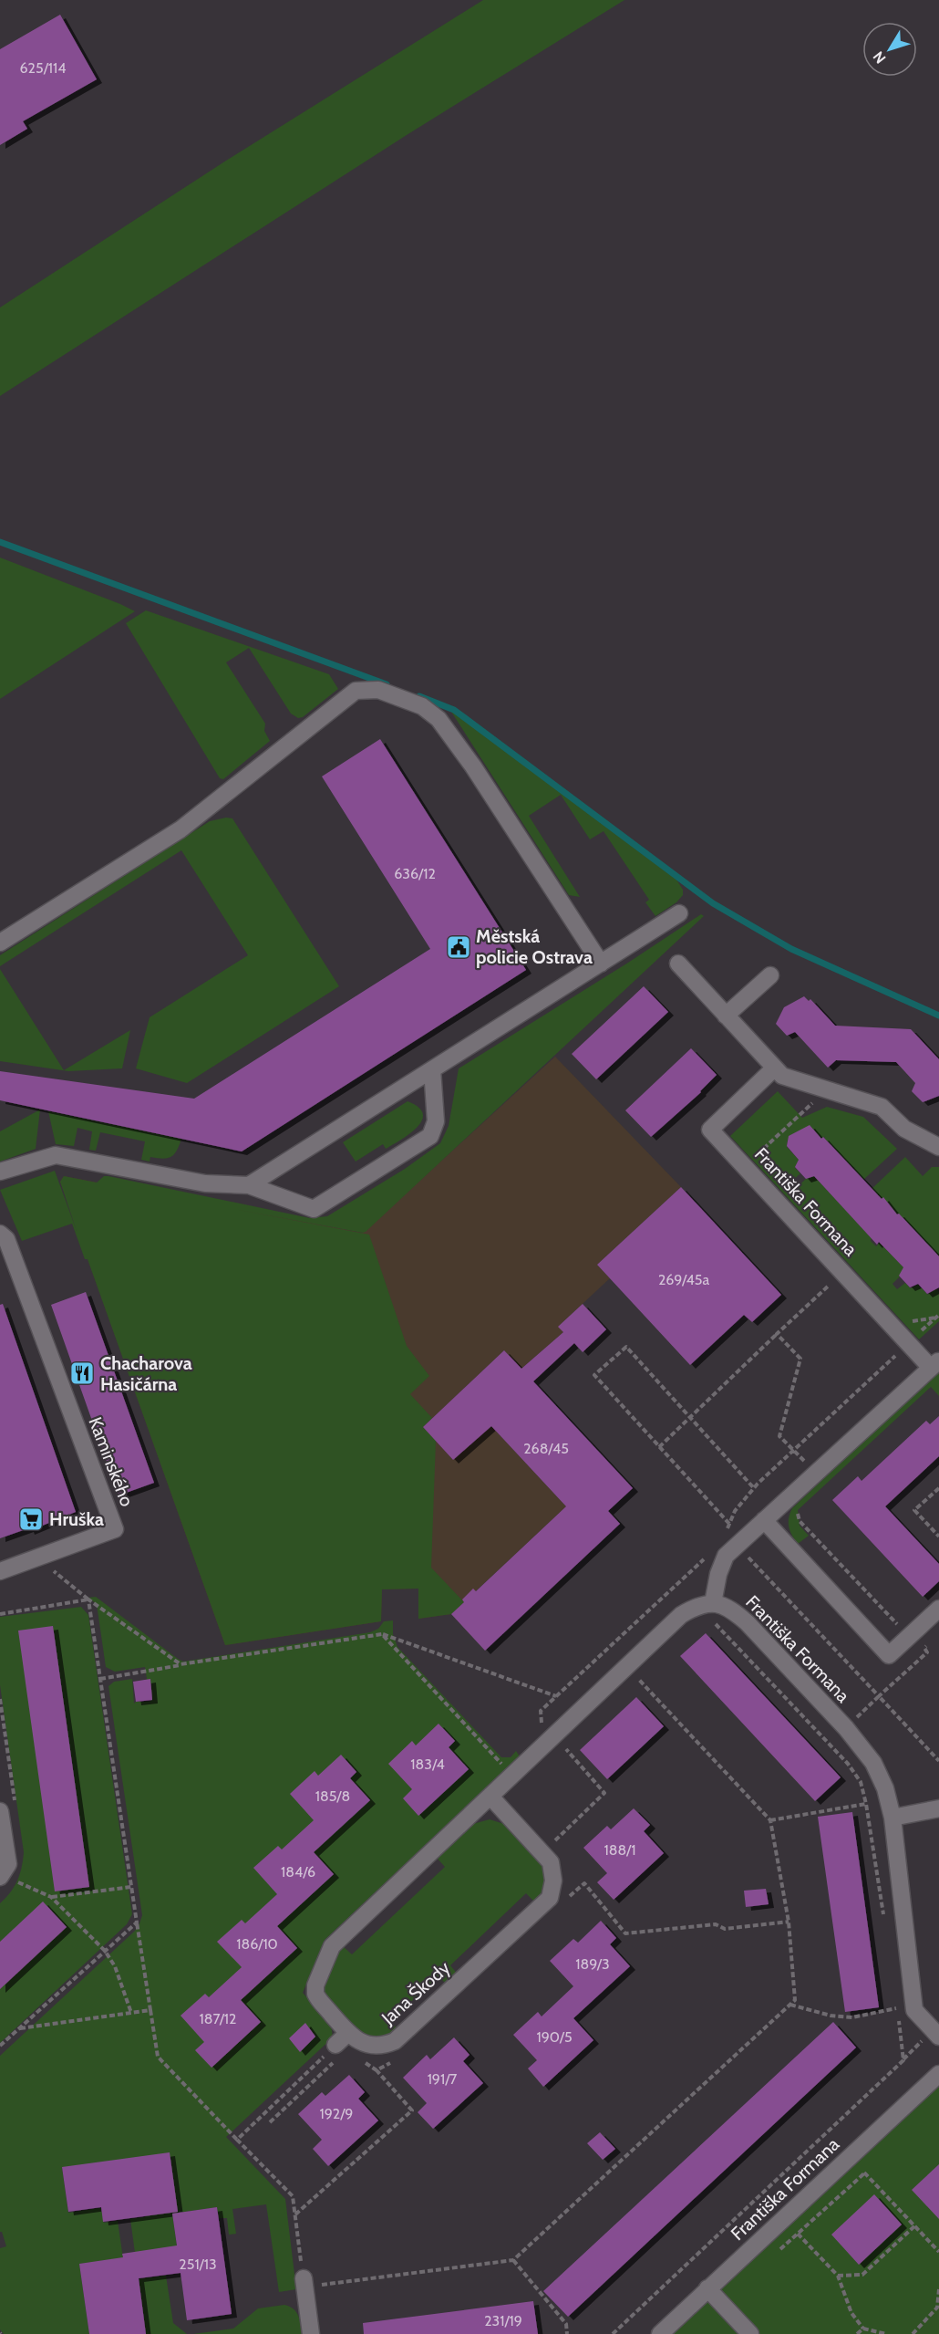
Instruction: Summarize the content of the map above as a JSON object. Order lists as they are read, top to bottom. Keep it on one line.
{"streets":{"street":["Františka Formana","Kaminského","Jana Škody"]},"crossings":[["Františka Formana","Jana Škody"]],"places":{"public building":["Městská policie Ostrava"],"restaurant":["Chacharova Hasičárna"],"supermarket":["Hruška"]},"house_numbers":["625/114","636/12","269/45a","268/45","183/4","185/8","188/1","184/6","186/10","189/3","187/12","190/5","191/7","192/9","251/13","231/19"],"north":"bottom left"}
